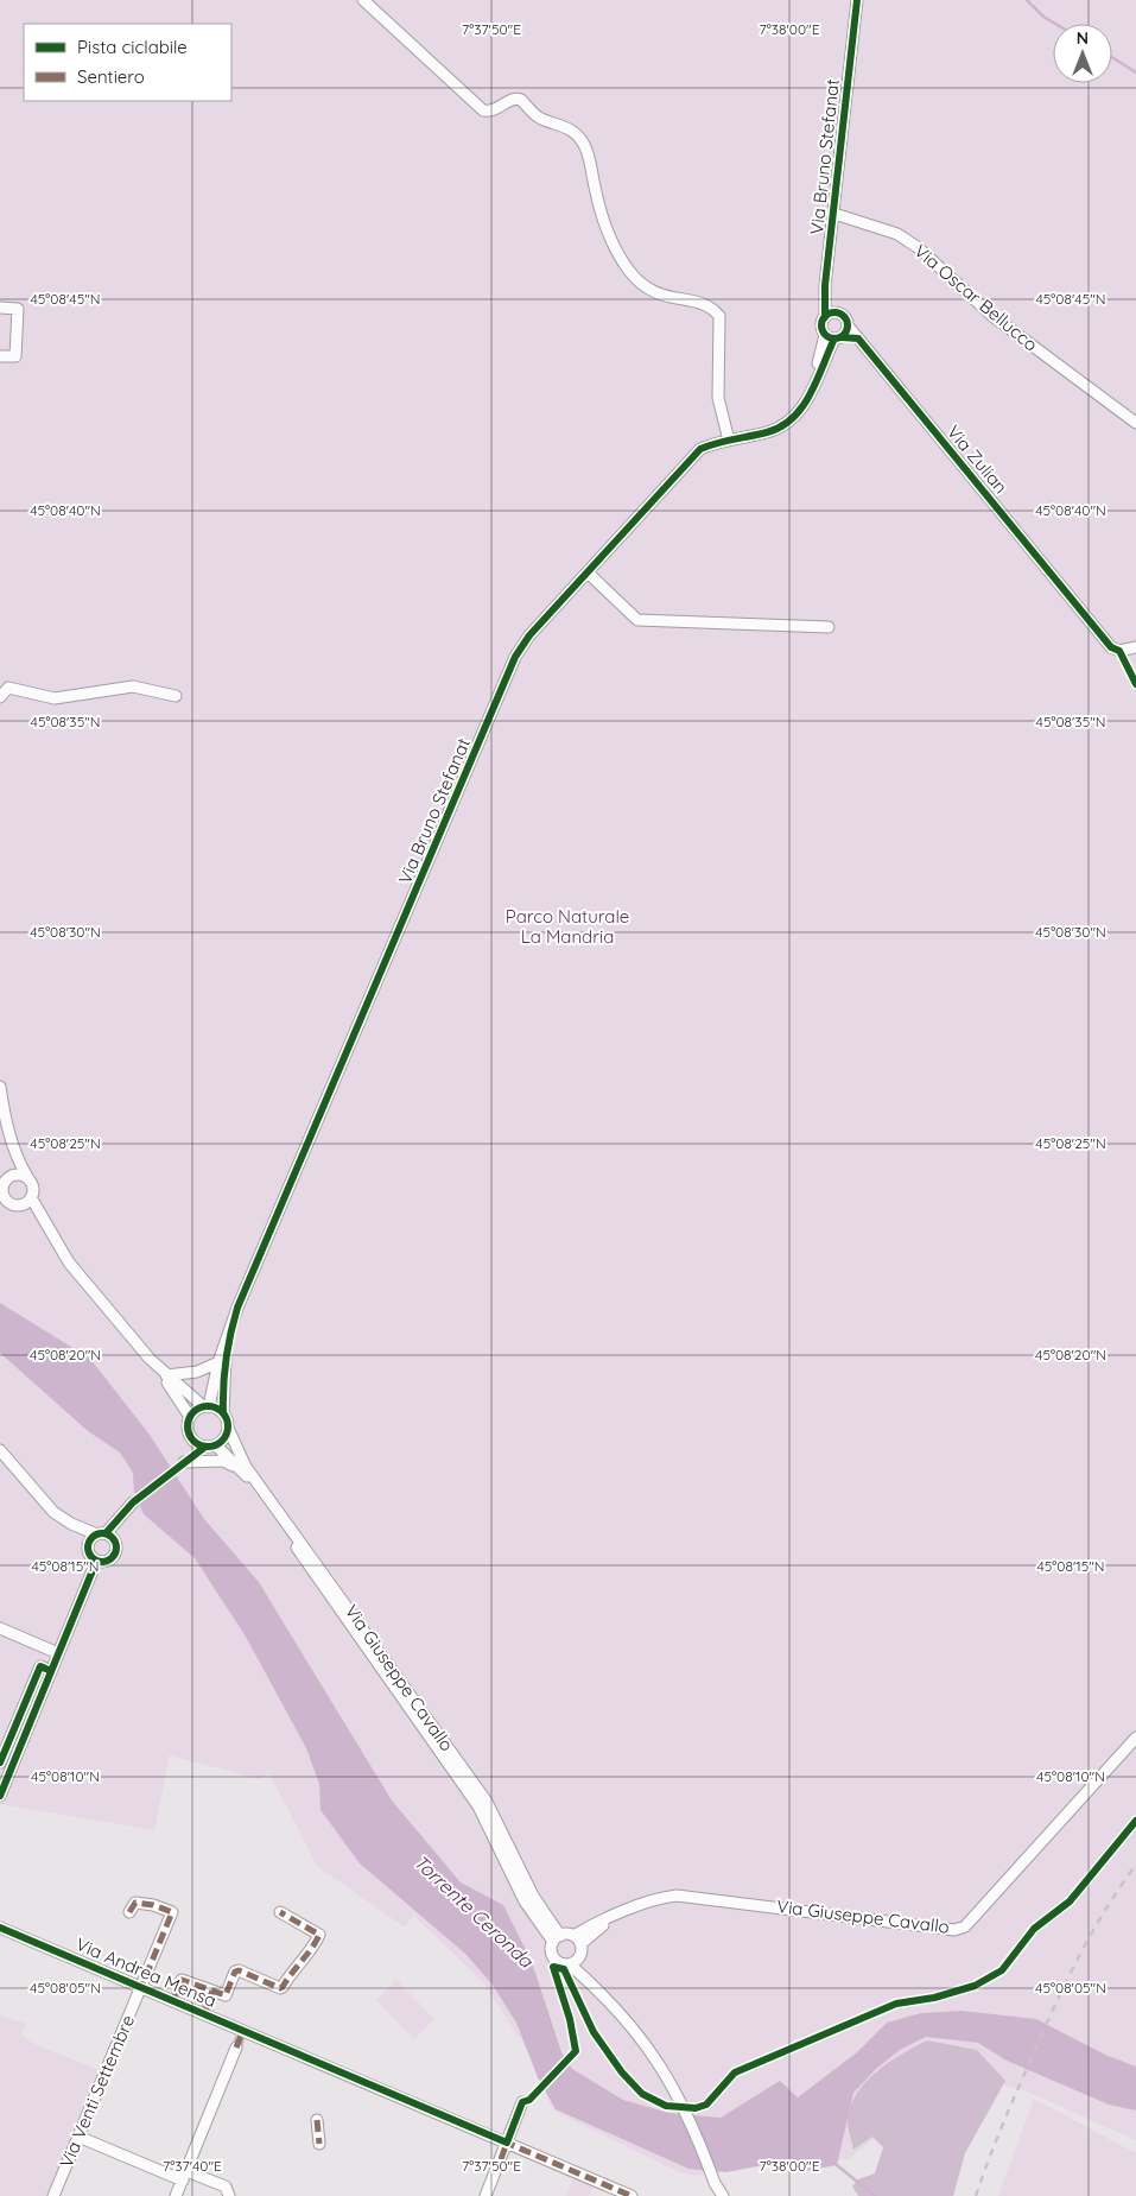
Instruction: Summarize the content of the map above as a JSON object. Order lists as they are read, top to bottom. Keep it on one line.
{"streets":{"street":["Via Bruno Stefanat","Via Oscar Bellucco","Via Zulian","Via Giuseppe Cavallo","Via Andrea Mensa","Via Venti Settembre"]},"crossings":[["Via Bruno Stefanat","Via Oscar Bellucco"],["Via Bruno Stefanat","Via Giuseppe Cavallo"],["Via Andrea Mensa","Via Venti Settembre"]],"water":["Torrente Ceronda"],"parks":["Parco Naturale La Mandria"],"legend":["Pista ciclabile","Sentiero"],"north":"top","coordinates":["7°37'50\"E","7°38'00\"E","45°08'45\"N","45°08'40\"N","45°08'35\"N","45°08'30\"N","45°08'25\"N","45°08'20\"N","45°08'15\"N","45°08'10\"N","45°08'05\"N","7°37'40\"E"]}
